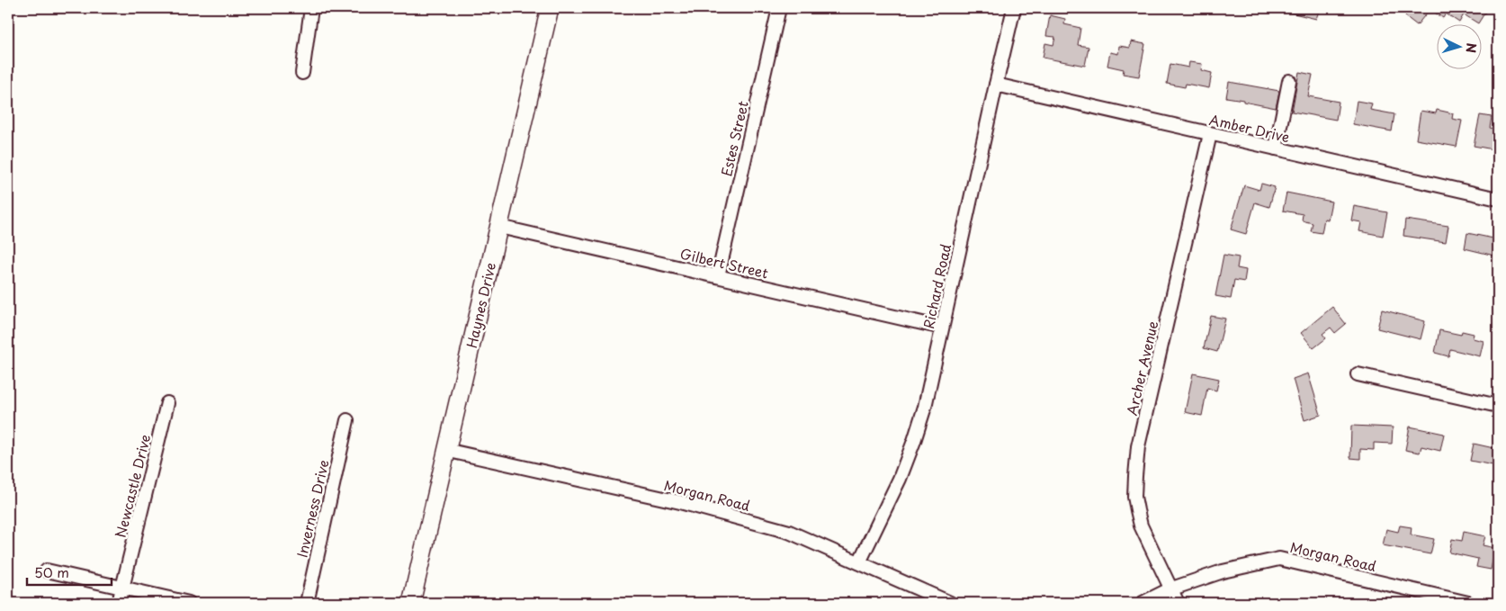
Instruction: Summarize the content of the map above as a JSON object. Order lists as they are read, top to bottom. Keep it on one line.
{"streets":{"street":["Amber Drive","Estes Street","Gilbert Street","Richard Road","Haynes Drive","Archer Avenue","Newcastle Drive","Morgan Road","Inverness Drive"]},"crossings":[["Amber Drive","Richard Road"],["Amber Drive","Archer Avenue"],["Estes Street","Gilbert Street"],["Gilbert Street","Richard Road"],["Gilbert Street","Haynes Drive"],["Richard Road","Morgan Road"],["Haynes Drive","Morgan Road"],["Archer Avenue","Morgan Road"]],"scale_bar":"50 m","north":"right"}
